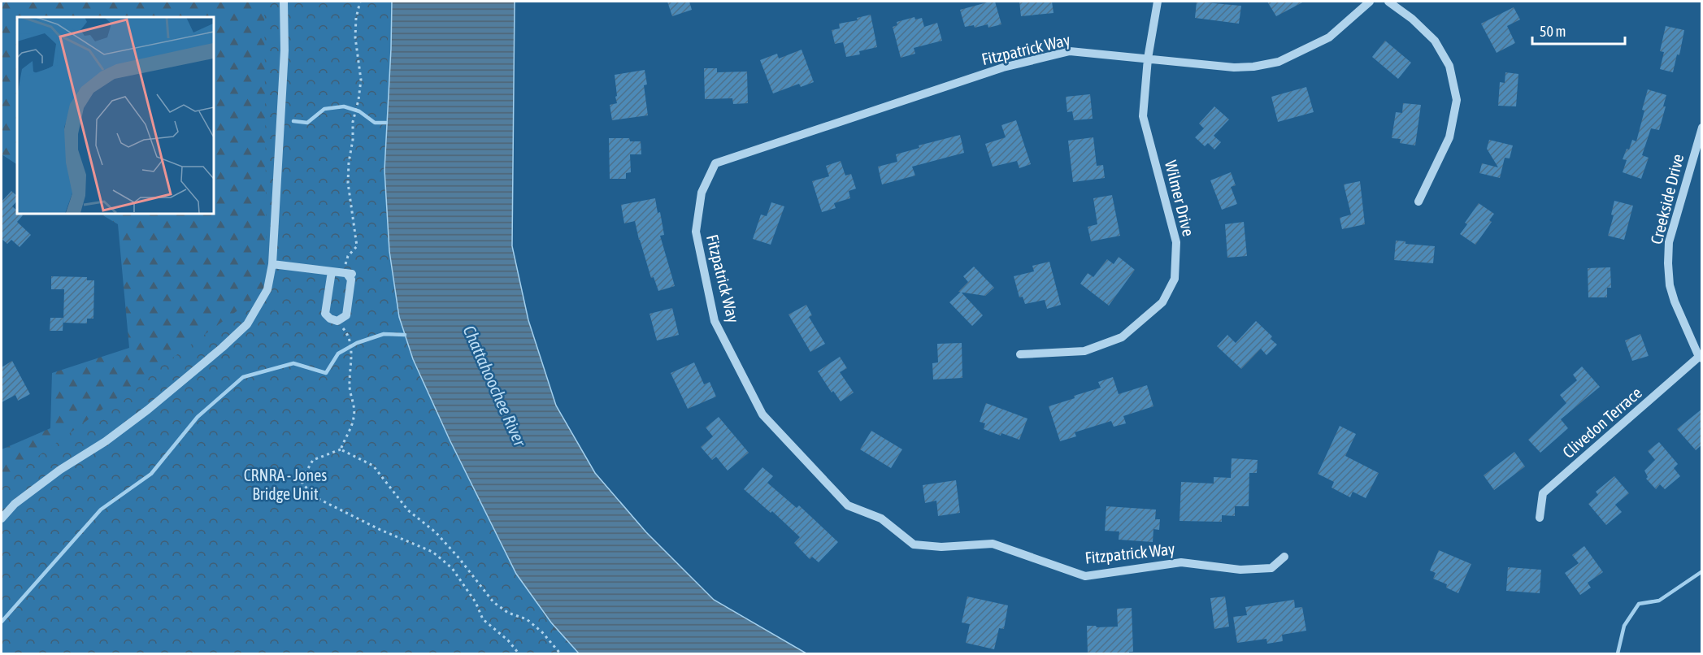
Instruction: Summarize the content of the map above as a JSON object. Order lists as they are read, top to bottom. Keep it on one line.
{"streets":{"street":["Fitzpatrick Way","Wilmer Drive","Creekside Drive","Clivedon Terrace"]},"crossings":[["Fitzpatrick Way","Wilmer Drive"],["Creekside Drive","Clivedon Terrace"]],"water":["Chattahoochee River"],"parks":["CRNRA - Jones Bridge Unit"],"scale_bar":"50 m"}
